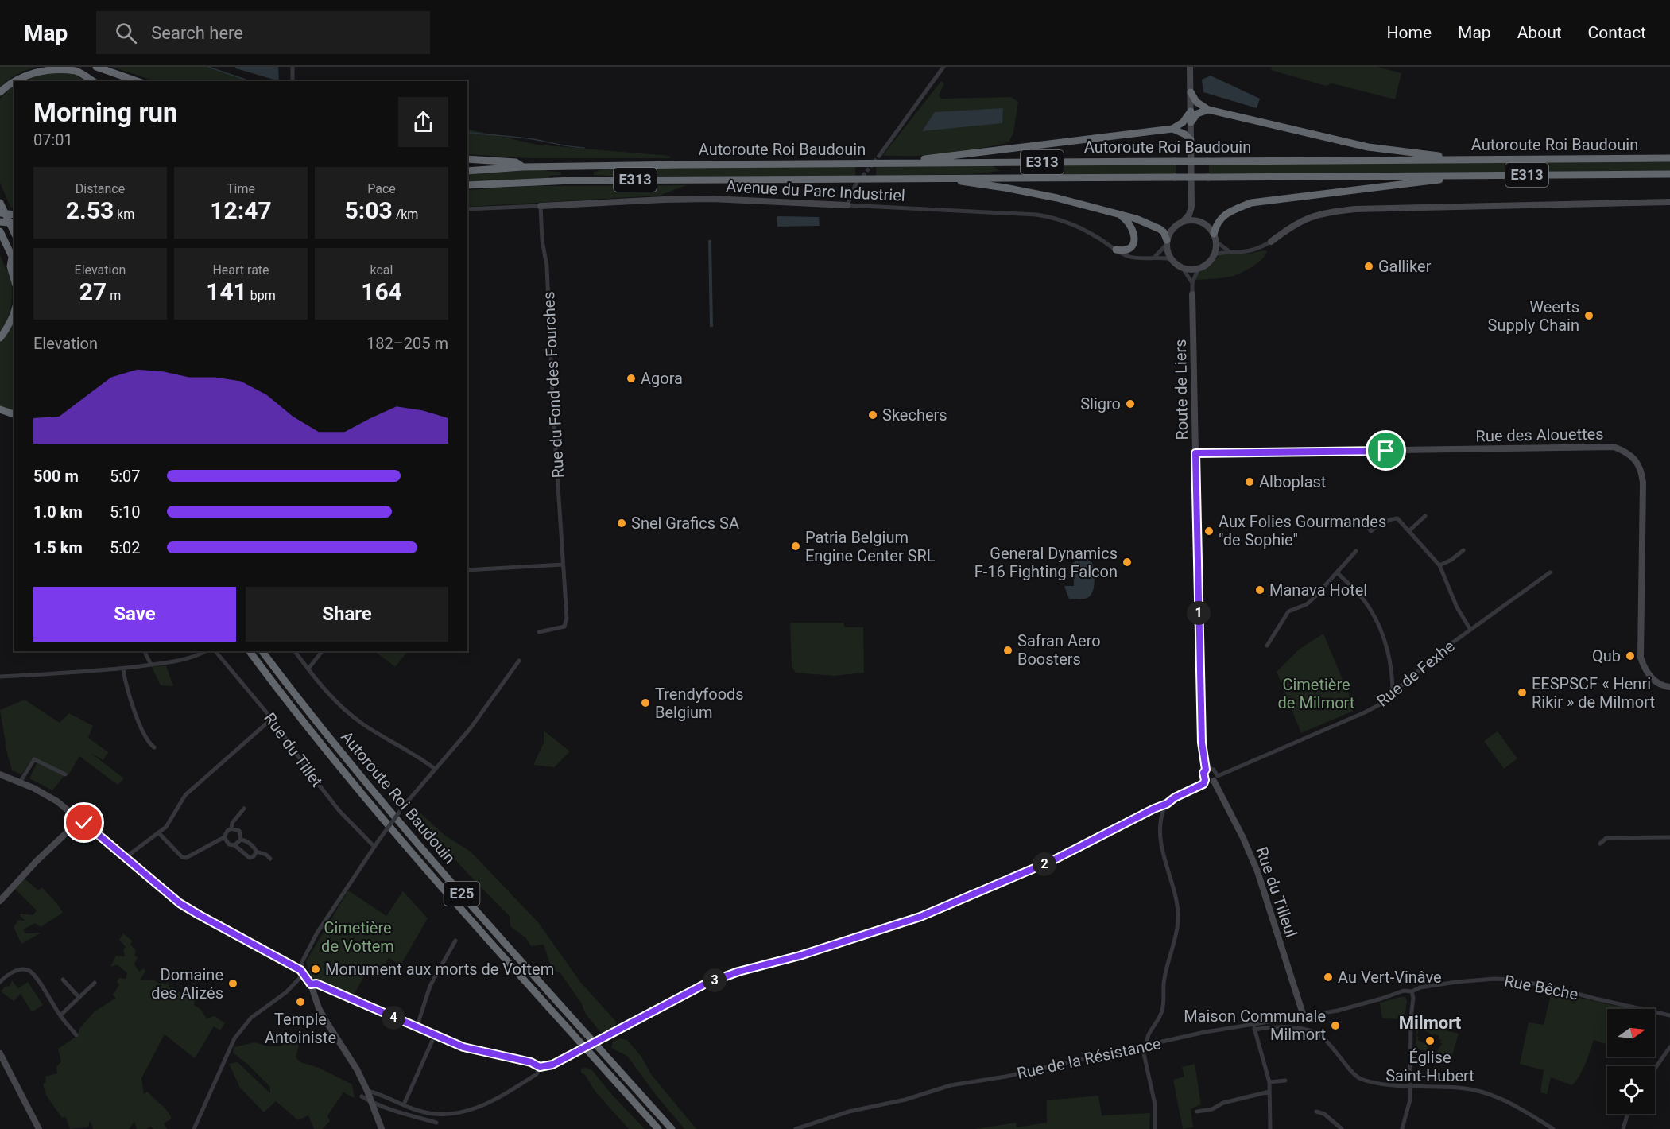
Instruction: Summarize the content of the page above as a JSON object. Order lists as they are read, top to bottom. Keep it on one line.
{"streets":{"highway":["Autoroute Roi Baudouin","E313","E25"],"street":["Avenue du Parc Industriel","Rue du Fond des Fourches","Route de Liers","Rue des Alouettes","Rue de Fexhe","Rue du Tillet","Rue du Tilleul","Rue Bêche","Rue de la Résistance"]},"crossings":[["Avenue du Parc Industriel","Rue du Fond des Fourches"],["Avenue du Parc Industriel","Route de Liers"],["Route de Liers","Rue des Alouettes"],["Route de Liers","Rue de Fexhe"],["Route de Liers","Rue du Tilleul"],["Rue de Fexhe","Rue du Tilleul"],["Rue du Tilleul","Rue de la Résistance"],["Rue Bêche","Rue de la Résistance"]],"districts":["Milmort"],"parks":["Cimetière de Milmort","Cimetière de Vottem"],"places":["Galliker","Weerts Supply Chain","Agora","Sligro","Skechers","Alboplast","Snel Grafics SA","Aux Folies Gourmandes \"de Sophie\"","Patria Belgium Engine Center SRL","General Dynamics F-16 Fighting Falcon","Manava Hotel","Safran Aero Boosters","Qub","EESPSCF « Henri Rikir » de Milmort","Trendyfoods Belgium","Monument aux morts de Vottem","Au Vert-Vinâve","Domaine des Alizés","Temple Antoiniste","Maison Communale Milmort","Église Saint-Hubert"],"north":"right","page":{"header":"Map","search":"Search here","nav":["Home","Map","About","Contact"],"heading":["Morning run","07:01"],"stats":[["Distance","2.53 km"],["Time","12:47"],["Pace","5:03 /km"],["Elevation","27 m"],["Heart rate","141 bpm"],["kcal","164"]],"chart":["Elevation","182–205 m"],"list":[{"name":"500 m","note":"5:07"},{"name":"1.0 km","note":"5:10"},{"name":"1.5 km","note":"5:02"}],"buttons":["Save","Share"],"pins":["1","2","3","4"]}}
